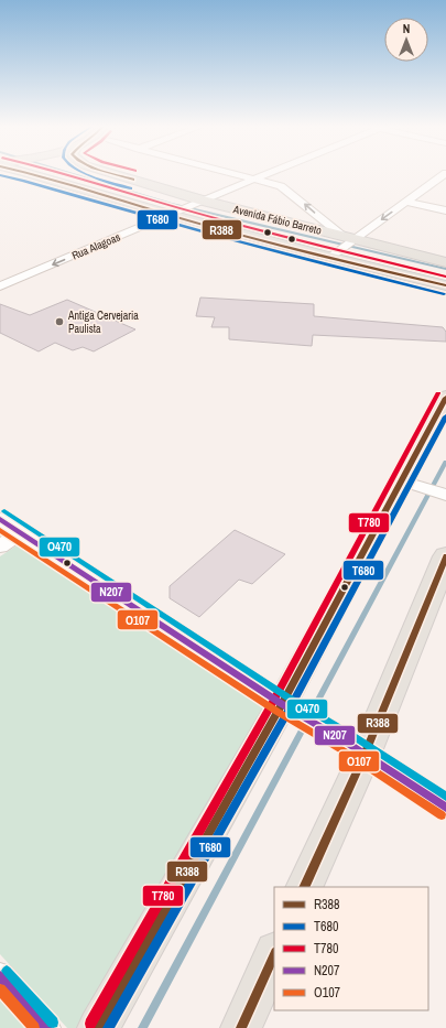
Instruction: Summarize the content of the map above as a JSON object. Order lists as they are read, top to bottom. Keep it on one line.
{"streets":{"main road":["Avenida Fábio Barreto"],"street":["Rua Alagoas"]},"crossings":[["Avenida Fábio Barreto","Rua Alagoas"]],"one_way":["Rua Alagoas"],"places":["Antiga Cervejaria Paulista"],"lines":["transit line R388","transit line T680","transit line T780","transit line O470","transit line N207","transit line O107"],"legend":["R388","T680","T780","N207","O107"],"north":"top"}
